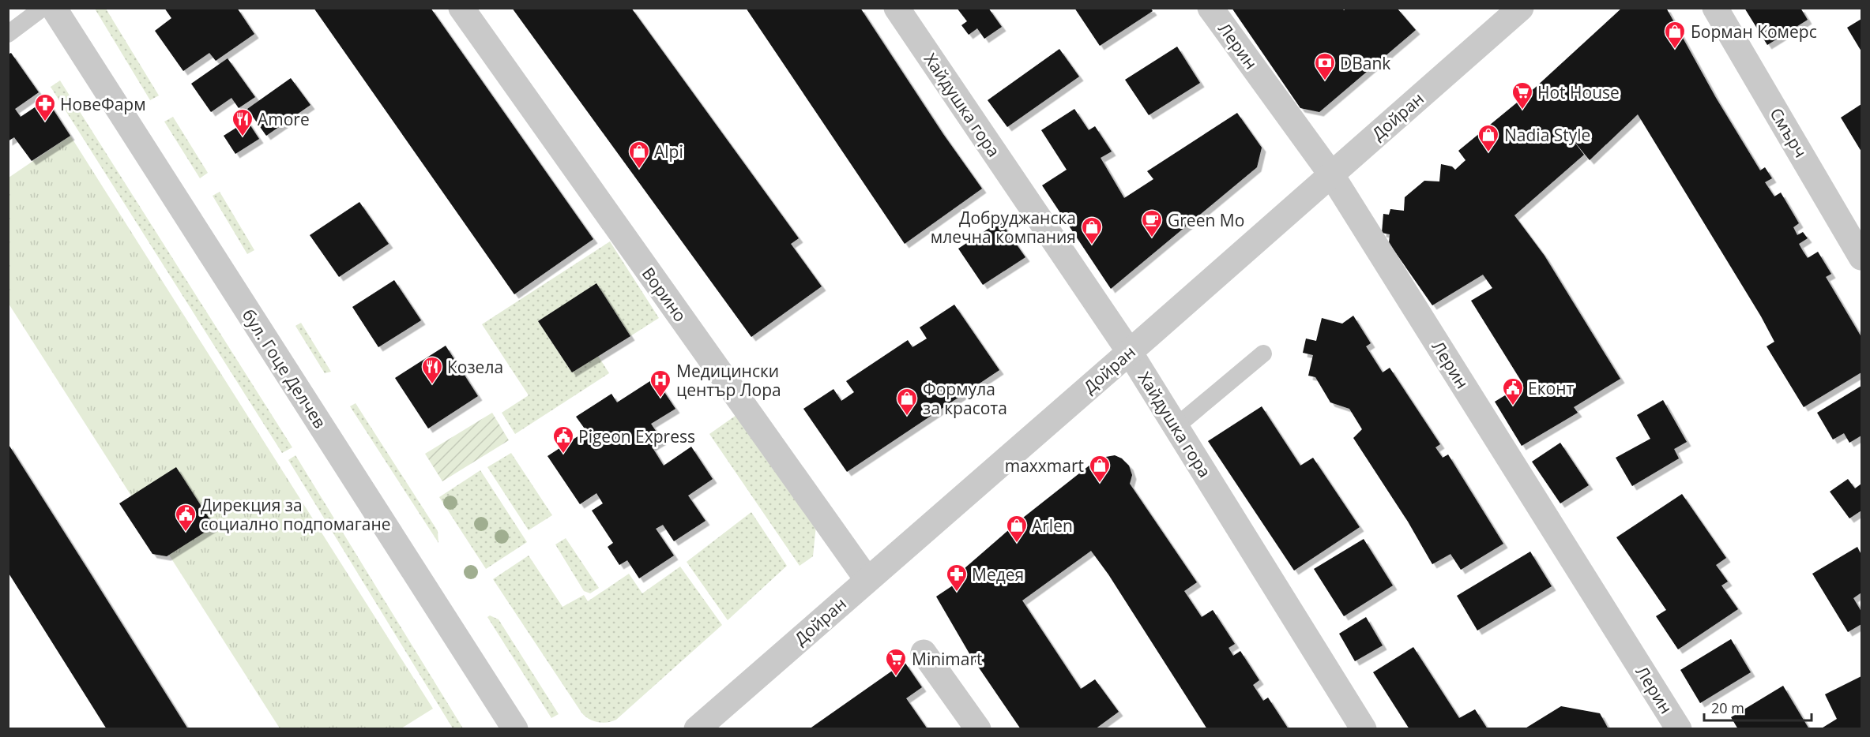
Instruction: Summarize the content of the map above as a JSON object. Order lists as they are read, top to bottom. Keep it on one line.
{"streets":{"street":["Лерин","Хайдушка гора","Дойран","Смърч","Ворино","бул. Гоце Делчев"]},"crossings":[["Лерин","Дойран"],["Хайдушка гора","Дойран"],["Дойран","Ворино"]],"places":{"shop":["Борман Комерс","Nadia Style","Alpi","Добруджанска млечна компания","Формула за красота","maxxmart","Arlen"],"bank":["DBank"],"supermarket":["Hot House","Minimart"],"pharmacy":["НовеФарм","Медея"],"restaurant":["Amore","Козела"],"cafe":["Green Mo"],"hospital":["Медицински център Лора"],"public building":["Еконт","Pigeon Express","Дирекция за социално подпомагане"]},"scale_bar":"20 m"}
